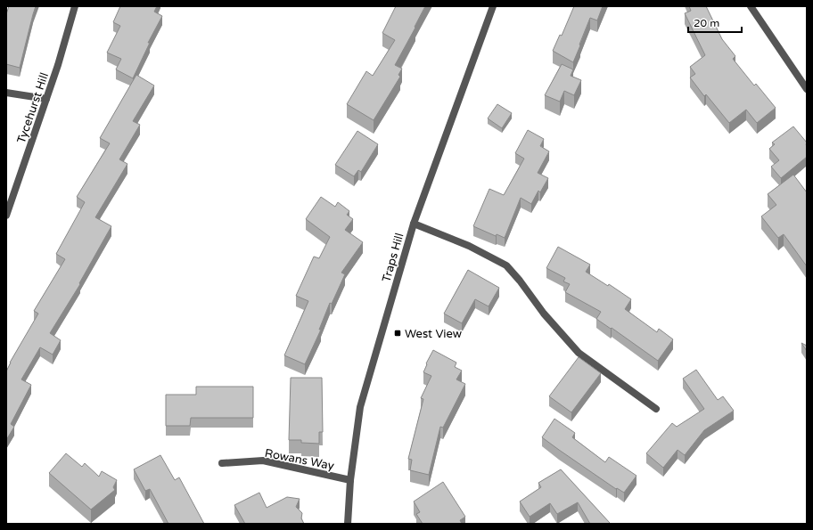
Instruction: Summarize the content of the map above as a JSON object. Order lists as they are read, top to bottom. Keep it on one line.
{"streets":{"street":["Tycehurst Hill","Traps Hill","Rowans Way"]},"crossings":[["Traps Hill","Rowans Way"]],"places":{"transit":["West View"]},"scale_bar":"20 m"}
